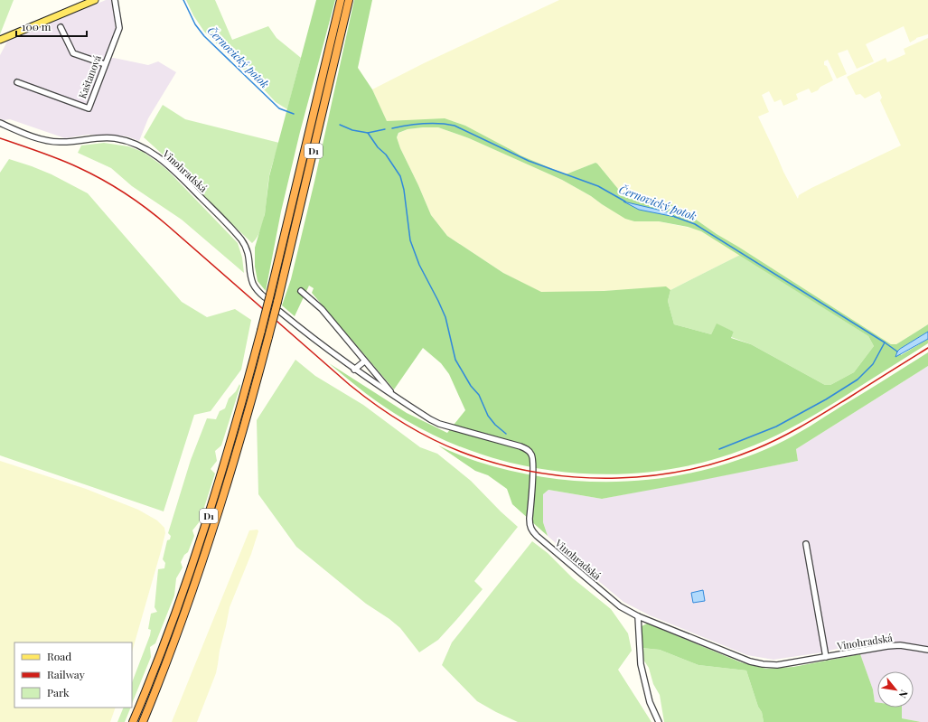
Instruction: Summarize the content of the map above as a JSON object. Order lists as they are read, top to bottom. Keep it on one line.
{"streets":{"highway":["D1"],"street":["Kaštanová","Vinohradská"]},"crossings":[["D1","Vinohradská"]],"water":["Černovický potok"],"legend":["Road","Railway","Park"],"scale_bar":"100 m","north":"bottom right"}
